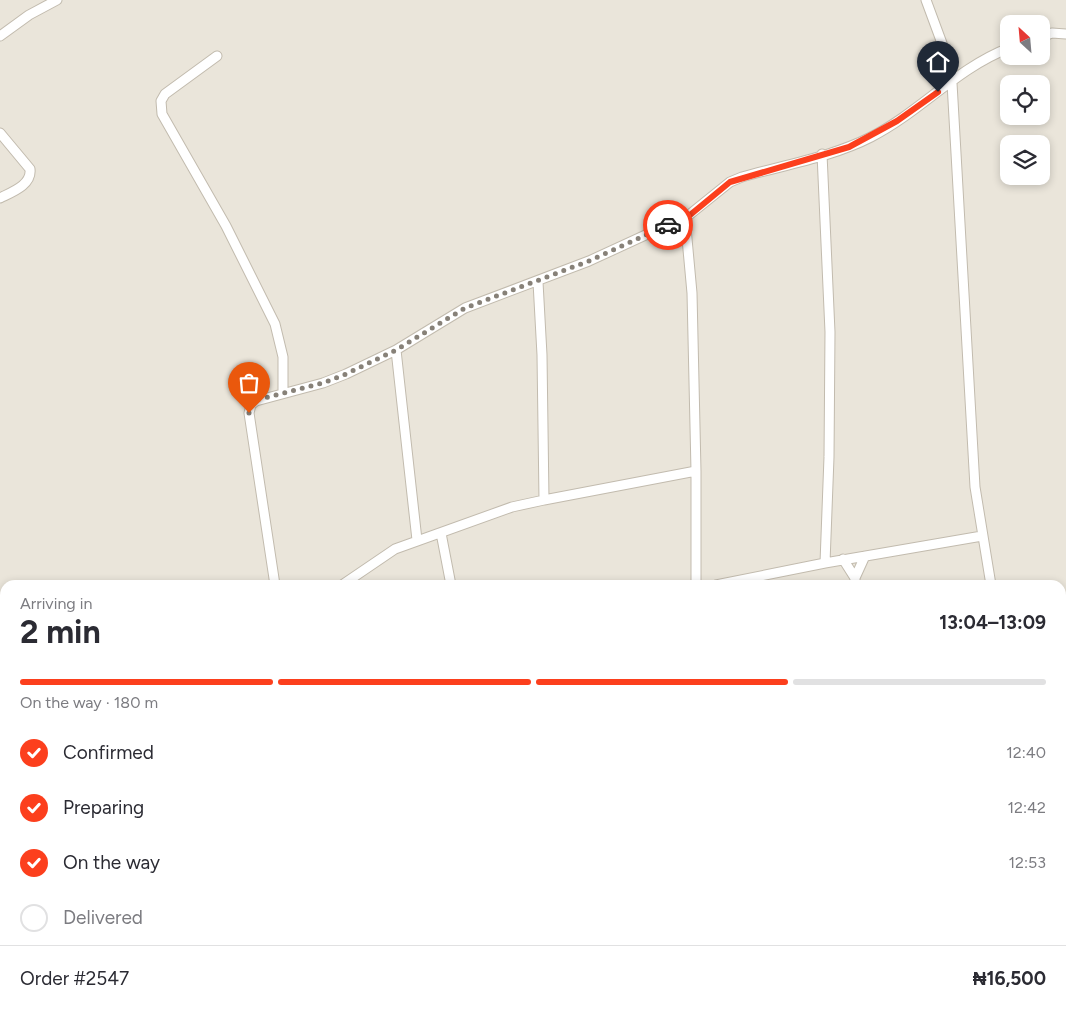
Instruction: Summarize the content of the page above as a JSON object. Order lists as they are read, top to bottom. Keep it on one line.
{"north":"top left","page":{"heading":["2 min","Arriving in","13:04–13:09"],"panel":["Order #2547","₦16,500"],"bar":"On the way · 180 m","list":[["Confirmed","12:40"],["Preparing","12:42"],["On the way","12:53"],"Delivered"]}}
